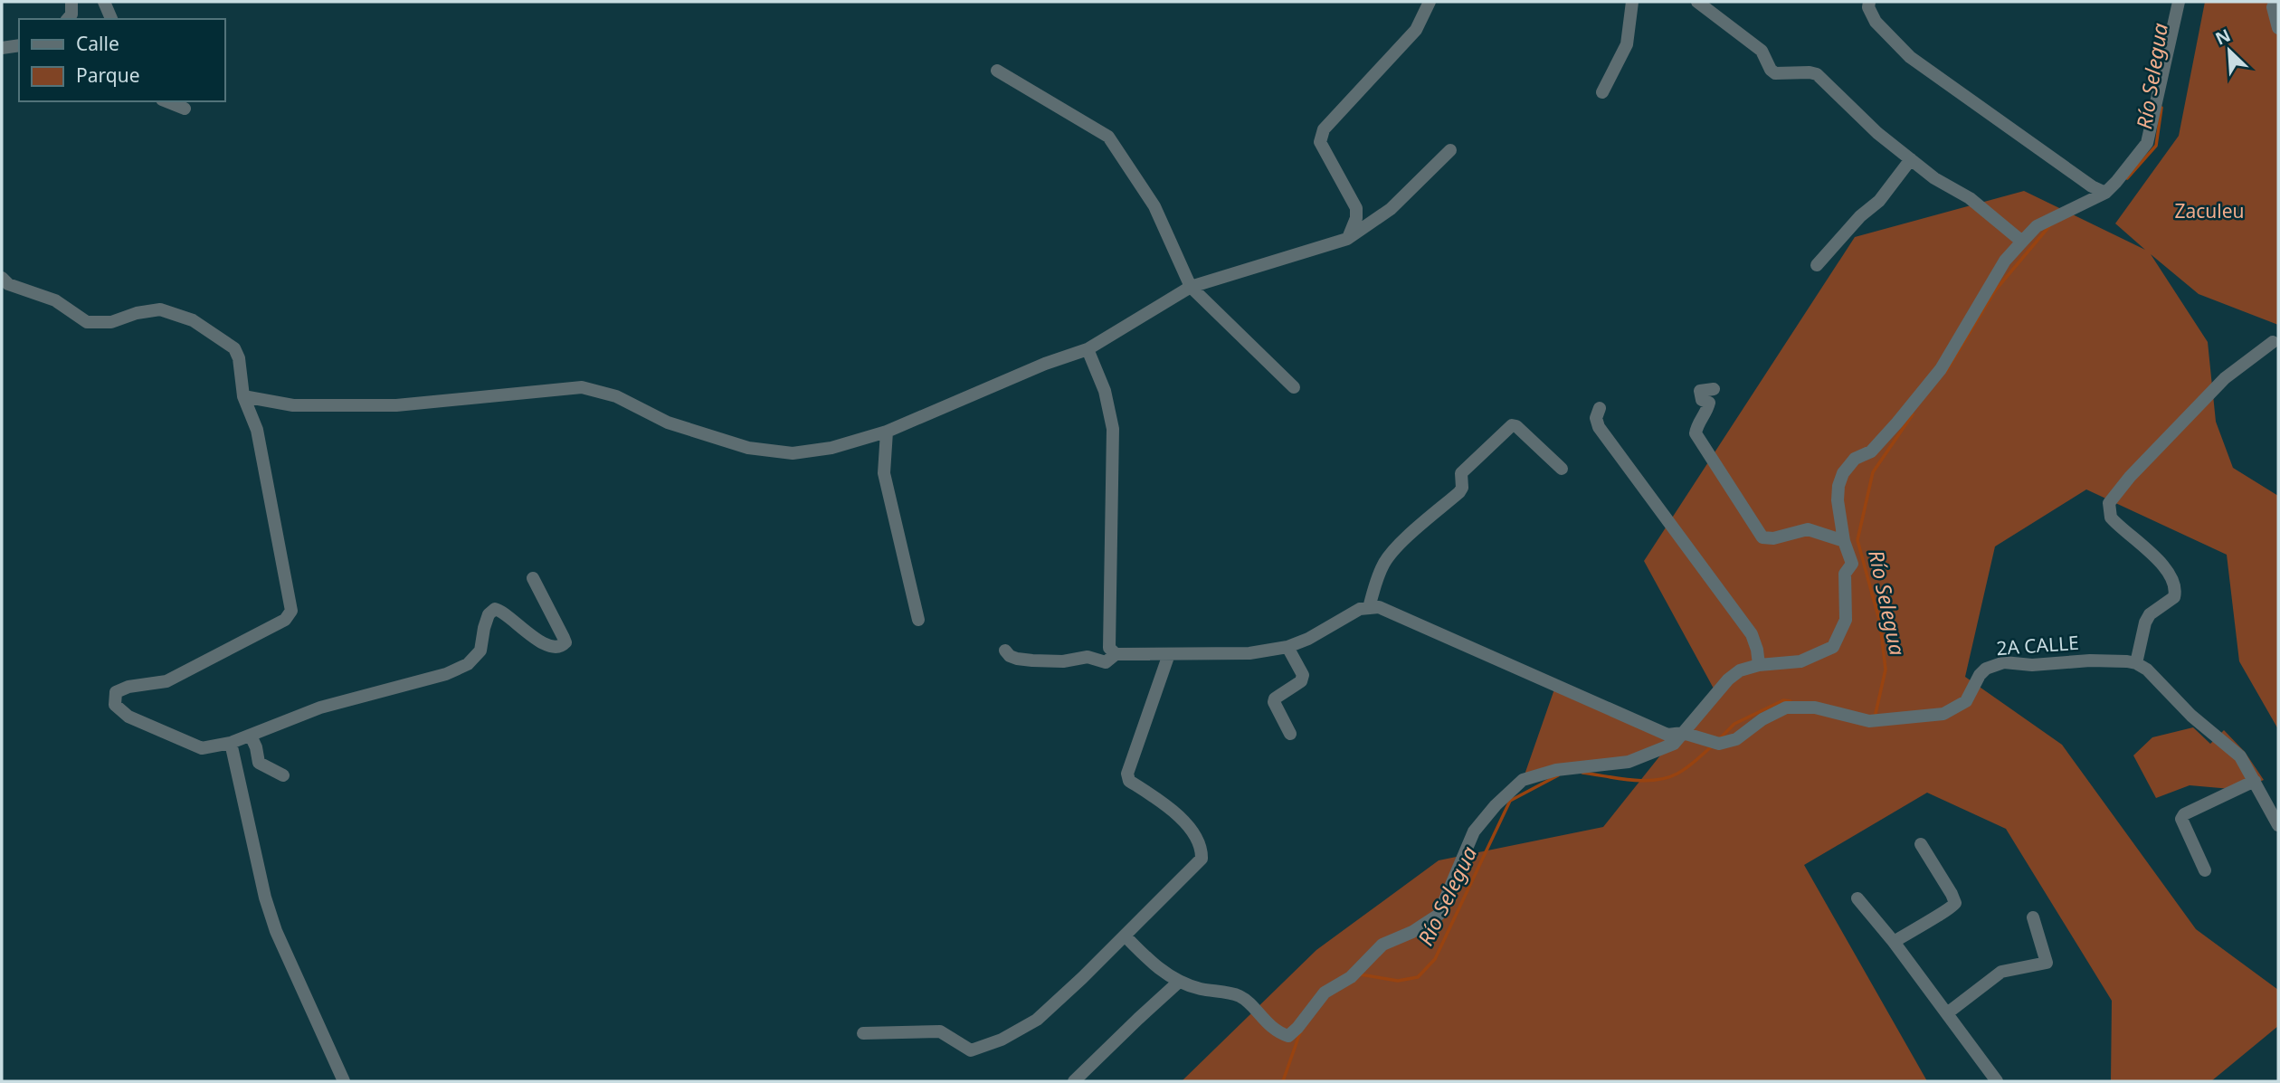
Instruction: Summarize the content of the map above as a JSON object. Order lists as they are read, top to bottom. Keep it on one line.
{"streets":{"street":["2A CALLE"]},"water":["Río Selegua"],"parks":["Zaculeu"],"legend":["Calle","Parque"],"north":"top left"}
